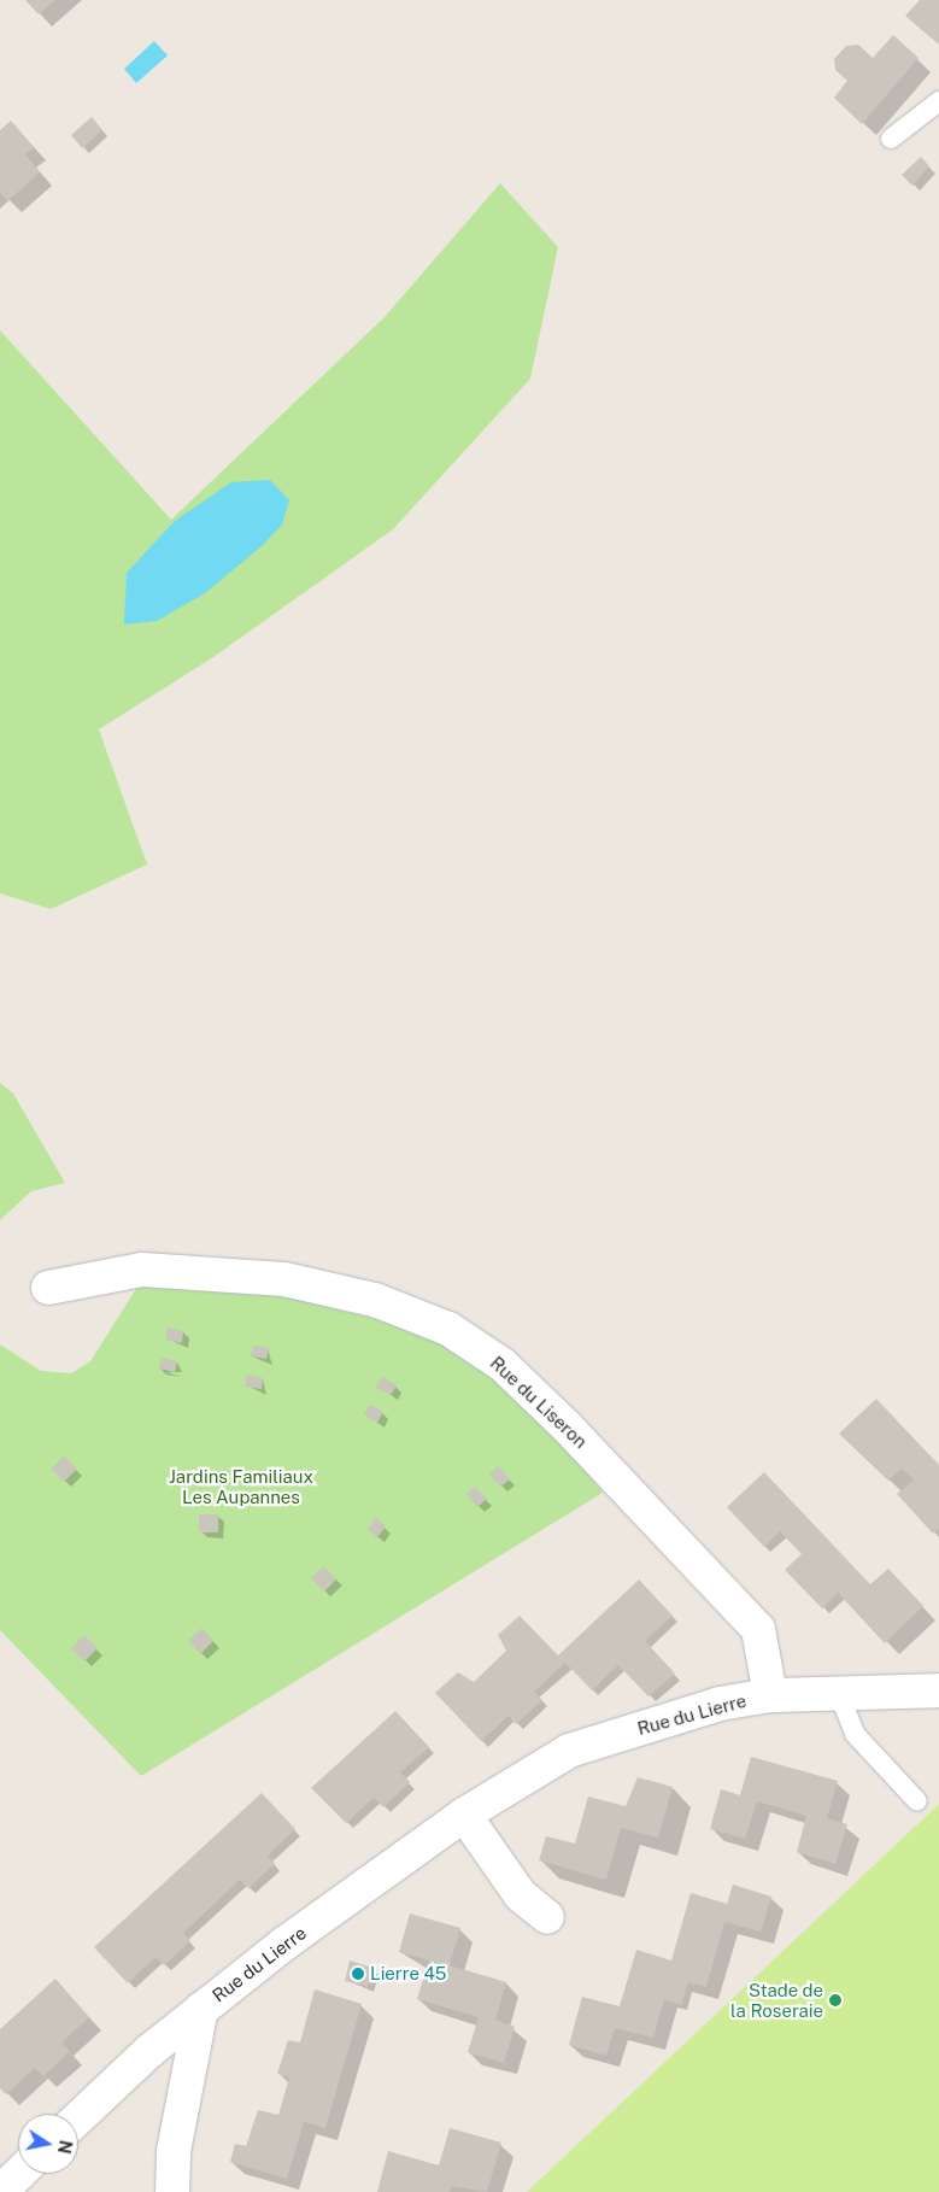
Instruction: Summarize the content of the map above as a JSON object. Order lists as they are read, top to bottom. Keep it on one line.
{"streets":{"street":["Rue du Liseron","Rue du Lierre"]},"crossings":[["Rue du Liseron","Rue du Lierre"]],"parks":["Jardins Familiaux Les Aupannes"],"places":["Lierre 45","Stade de la Roseraie"],"north":"right"}
